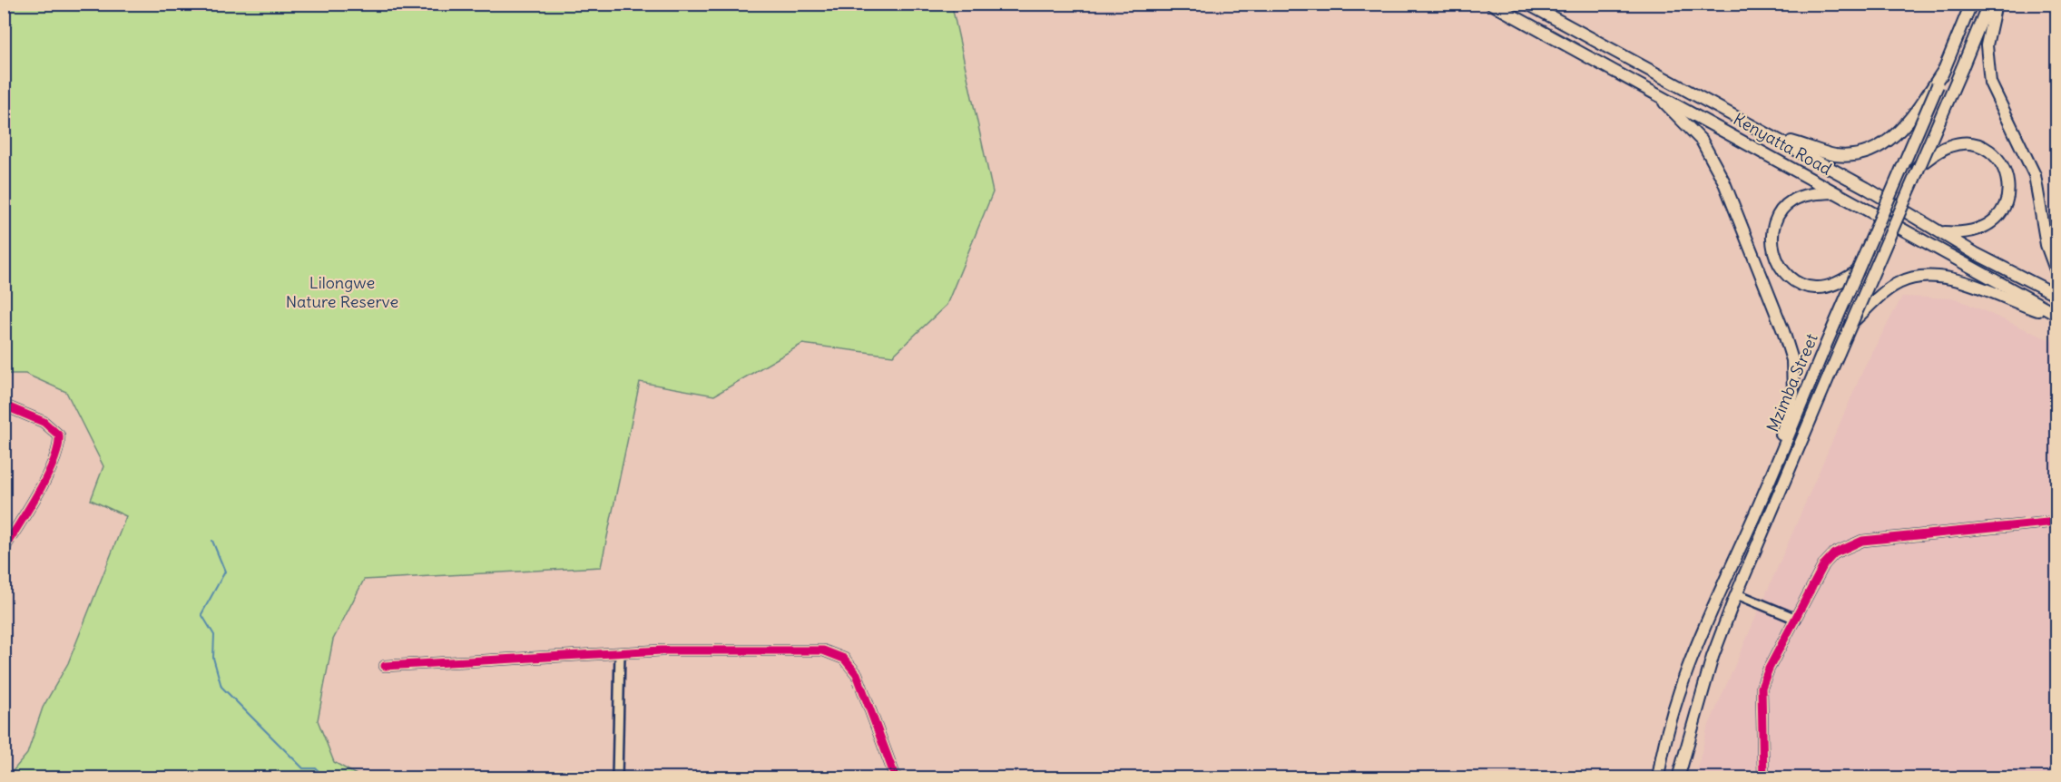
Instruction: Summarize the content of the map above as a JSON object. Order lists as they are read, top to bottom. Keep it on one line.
{"streets":{"main road":["Kenyatta Road","Mzimba Street"]},"parks":["Lilongwe Nature Reserve"]}
